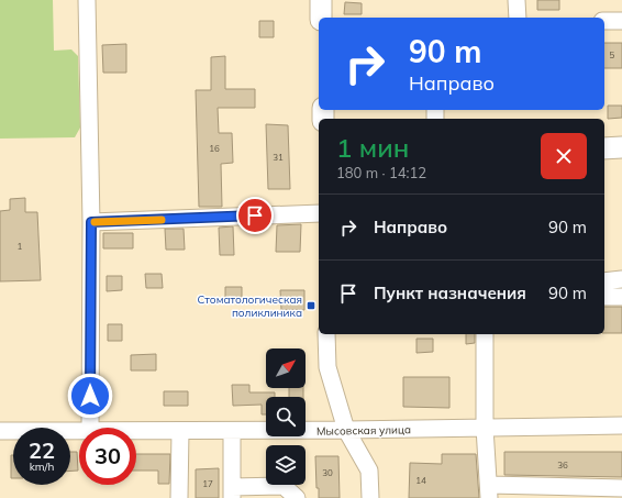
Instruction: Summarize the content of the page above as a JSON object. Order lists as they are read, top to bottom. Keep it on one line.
{"streets":{"street":["Мысовская улица"]},"places":{"transit":["Стоматологическая поликлиника"]},"house_numbers":["5","16","31","1","36","30","14","17"],"north":"top right","page":{"turn":["90 m","Направо"],"heading":["1 мин","180 m · 14:12"],"list":[{"name":"Направо","value":"90 m"},{"name":"Пункт назначения","value":"90 m"}],"speed":"22 km/h","limit":"30"}}
